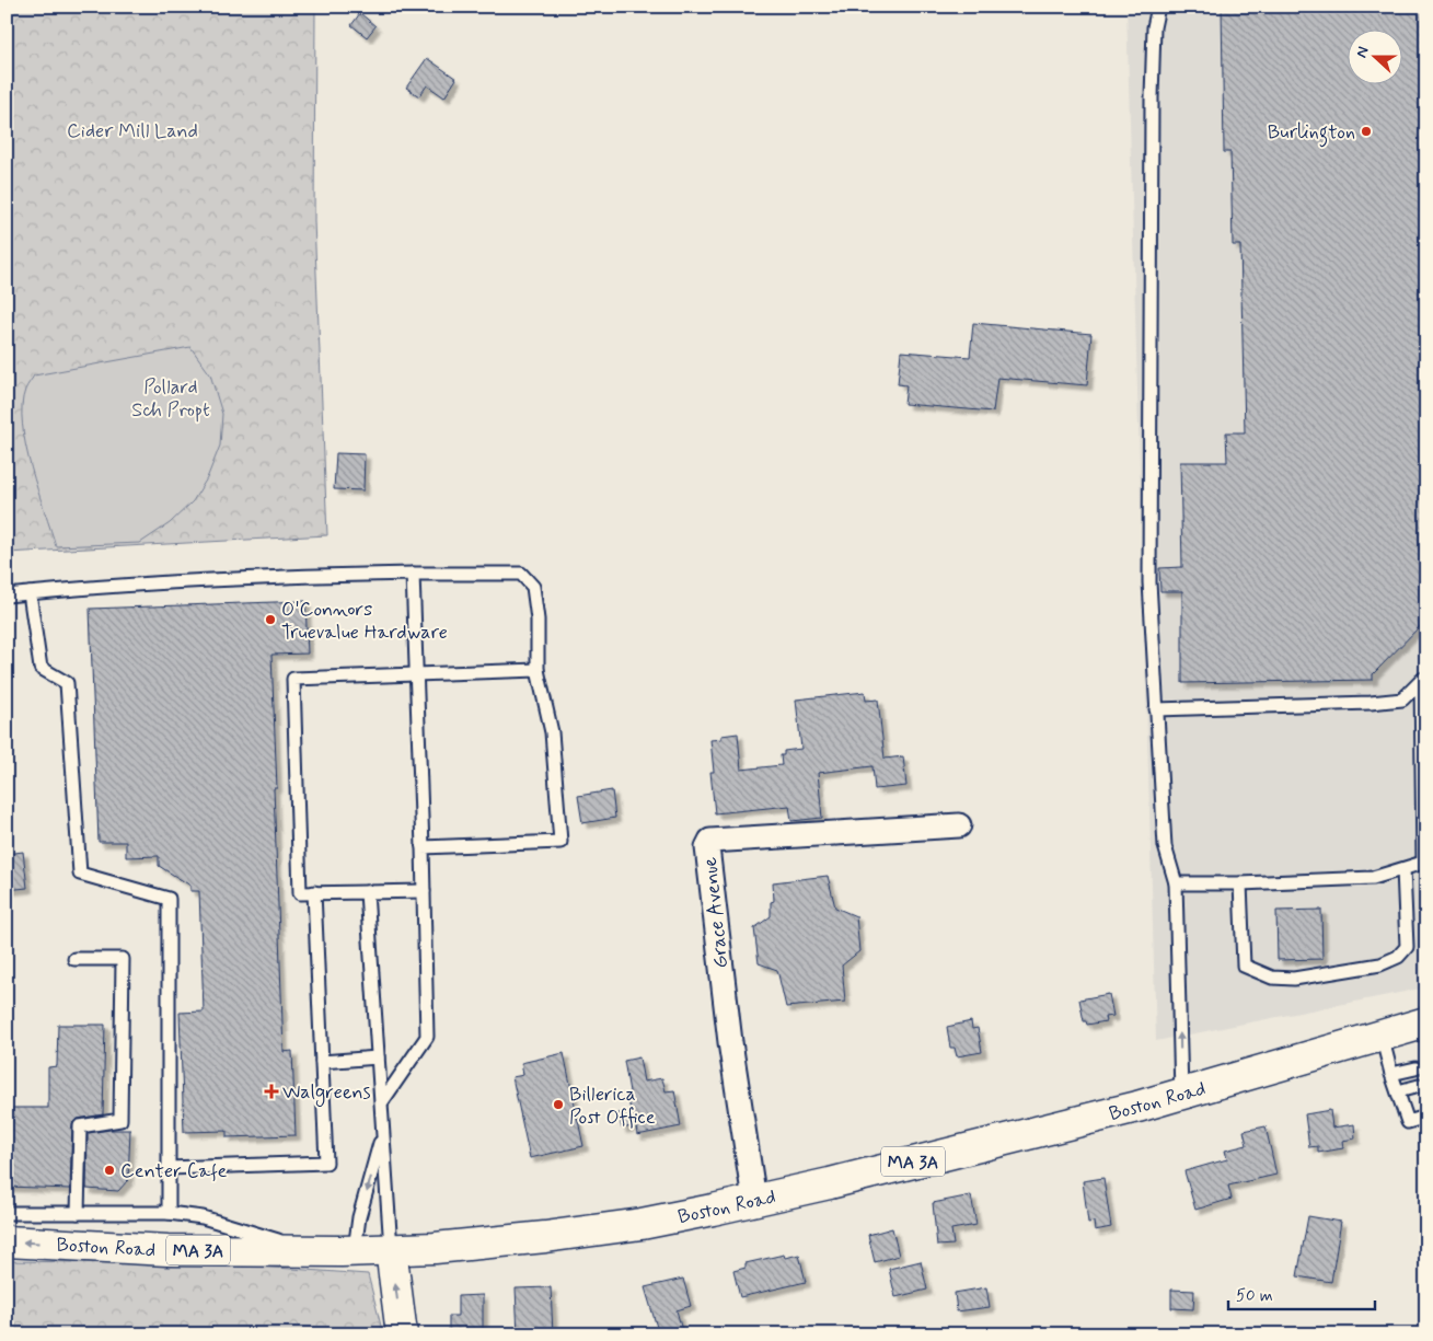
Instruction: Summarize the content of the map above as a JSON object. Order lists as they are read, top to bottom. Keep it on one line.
{"streets":{"main road":["Boston Road","MA 3A"],"street":["Grace Avenue"]},"crossings":[["Grace Avenue","Boston Road"]],"parks":["Cider Mill Land","Pollard Sch Propt"],"places":{"other":["Burlington","O'Connors Truevalue Hardware","Billerica Post Office","Center Cafe"],"health":["Walgreens"]},"scale_bar":"50 m","north":"left"}
